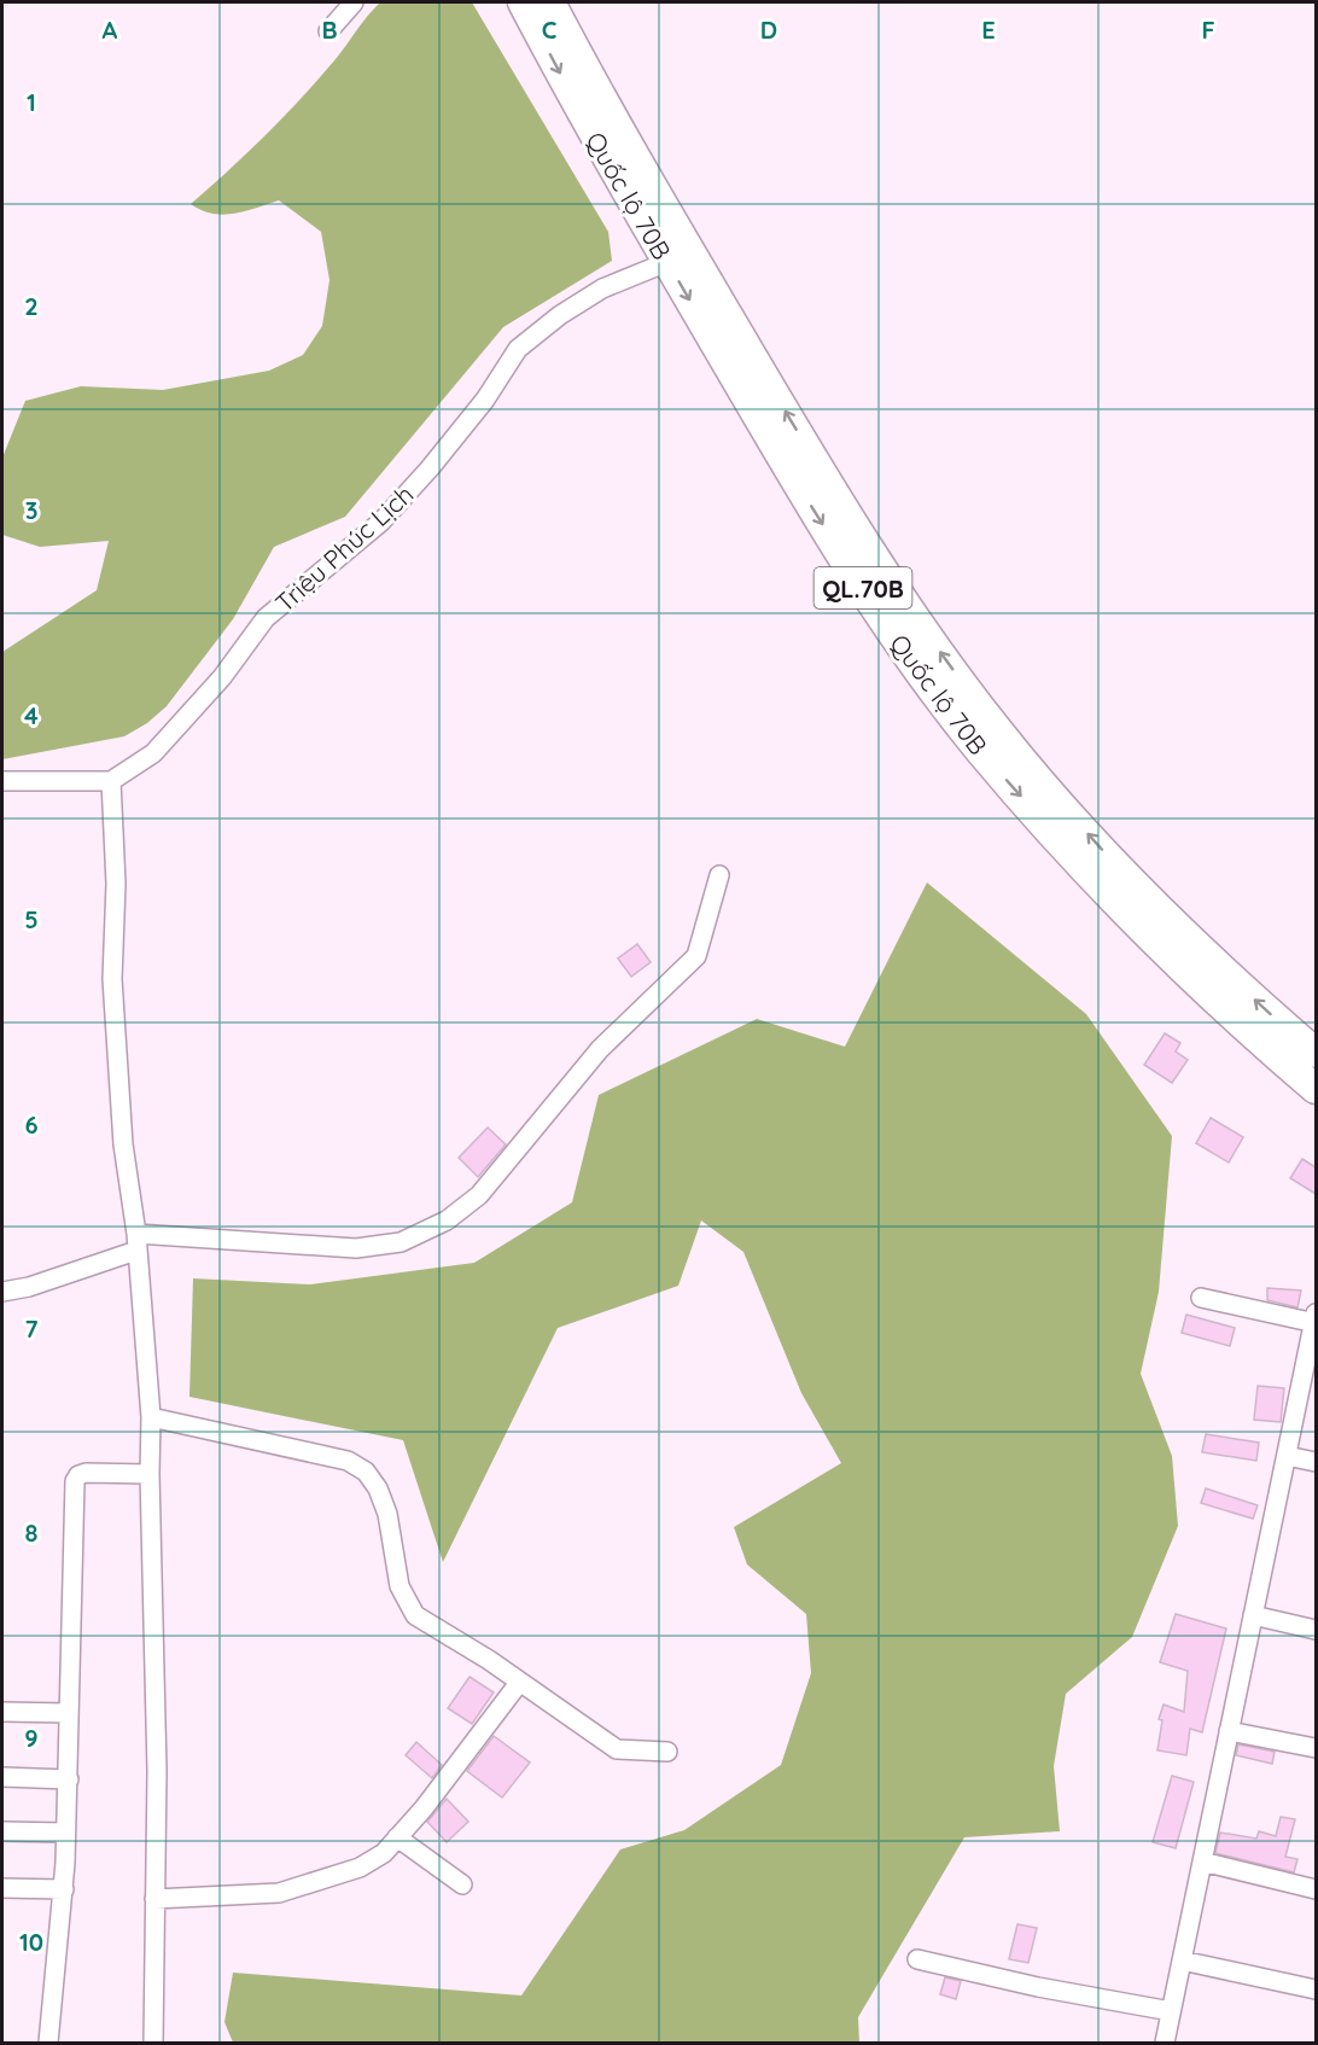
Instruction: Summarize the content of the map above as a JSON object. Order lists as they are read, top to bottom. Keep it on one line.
{"streets":{"main road":["Quốc lộ 70B","QL.70B"],"street":["Triệu Phúc Lịch"]},"crossings":[["Quốc lộ 70B","Triệu Phúc Lịch"]],"grid":{"columns":["A","B","C","D","E","F"],"rows":["1","2","3","4","5","6","7","8","9","10"]}}
